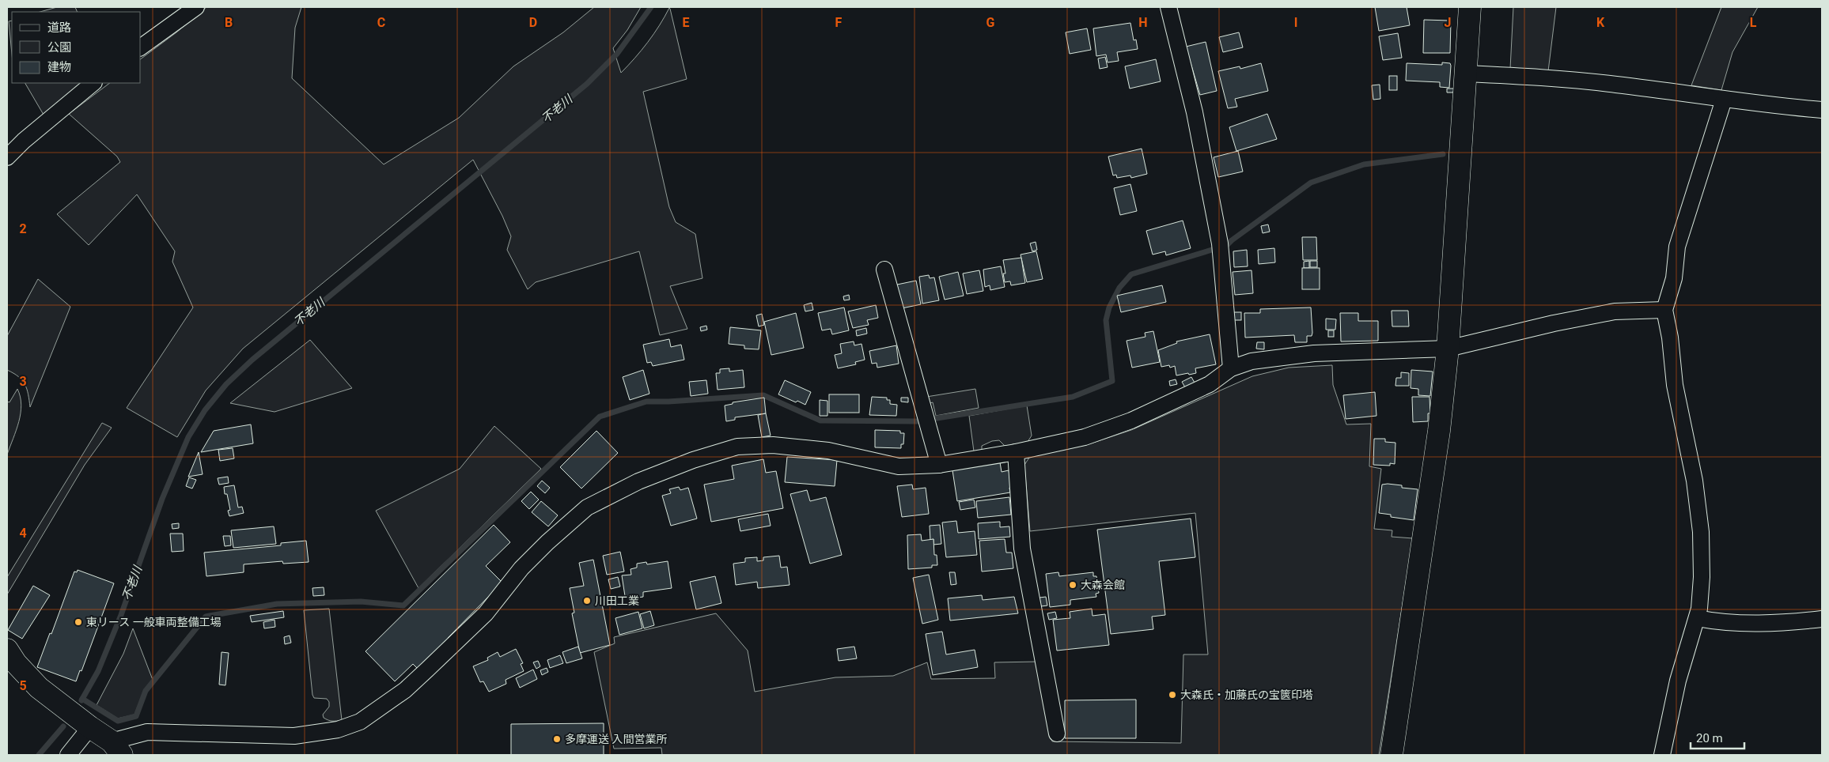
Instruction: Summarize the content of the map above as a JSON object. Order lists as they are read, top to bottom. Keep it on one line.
{"water":["不老川"],"places":["大森会館","川田工業","東リース 一般車両整備工場","大森氏・加藤氏の宝篋印塔","多摩運送 入間営業所"],"legend":["道路","公園","建物"],"scale_bar":"20 m","grid":{"columns":["B","C","D","E","F","G","H","I","J","K","L"],"rows":["2","3","4","5"]}}
